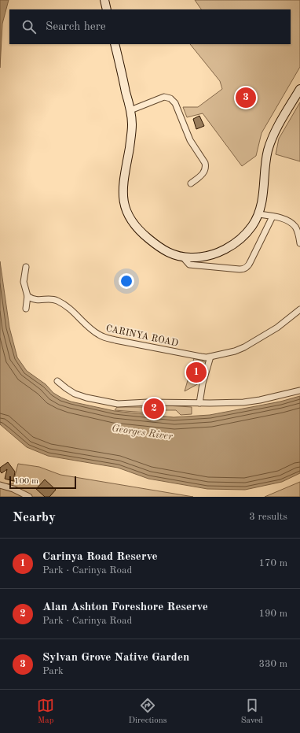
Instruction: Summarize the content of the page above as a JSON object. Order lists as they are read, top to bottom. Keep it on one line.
{"streets":{"street":["CARINYA ROAD"]},"water":["Georges River"],"scale_bar":"100 m","page":{"search":"Search here","pins":["3","1","2"],"scale":"100 m","heading":["Nearby","3 results"],"list":[{"mark":"1","name":"Carinya Road Reserve","note":"Park · Carinya Road","value":"170 m"},{"mark":"2","name":"Alan Ashton Foreshore Reserve","note":"Park · Carinya Road","value":"190 m"},{"mark":"3","name":"Sylvan Grove Native Garden","note":"Park","value":"330 m"}],"nav":["Map","Directions","Saved"]}}
